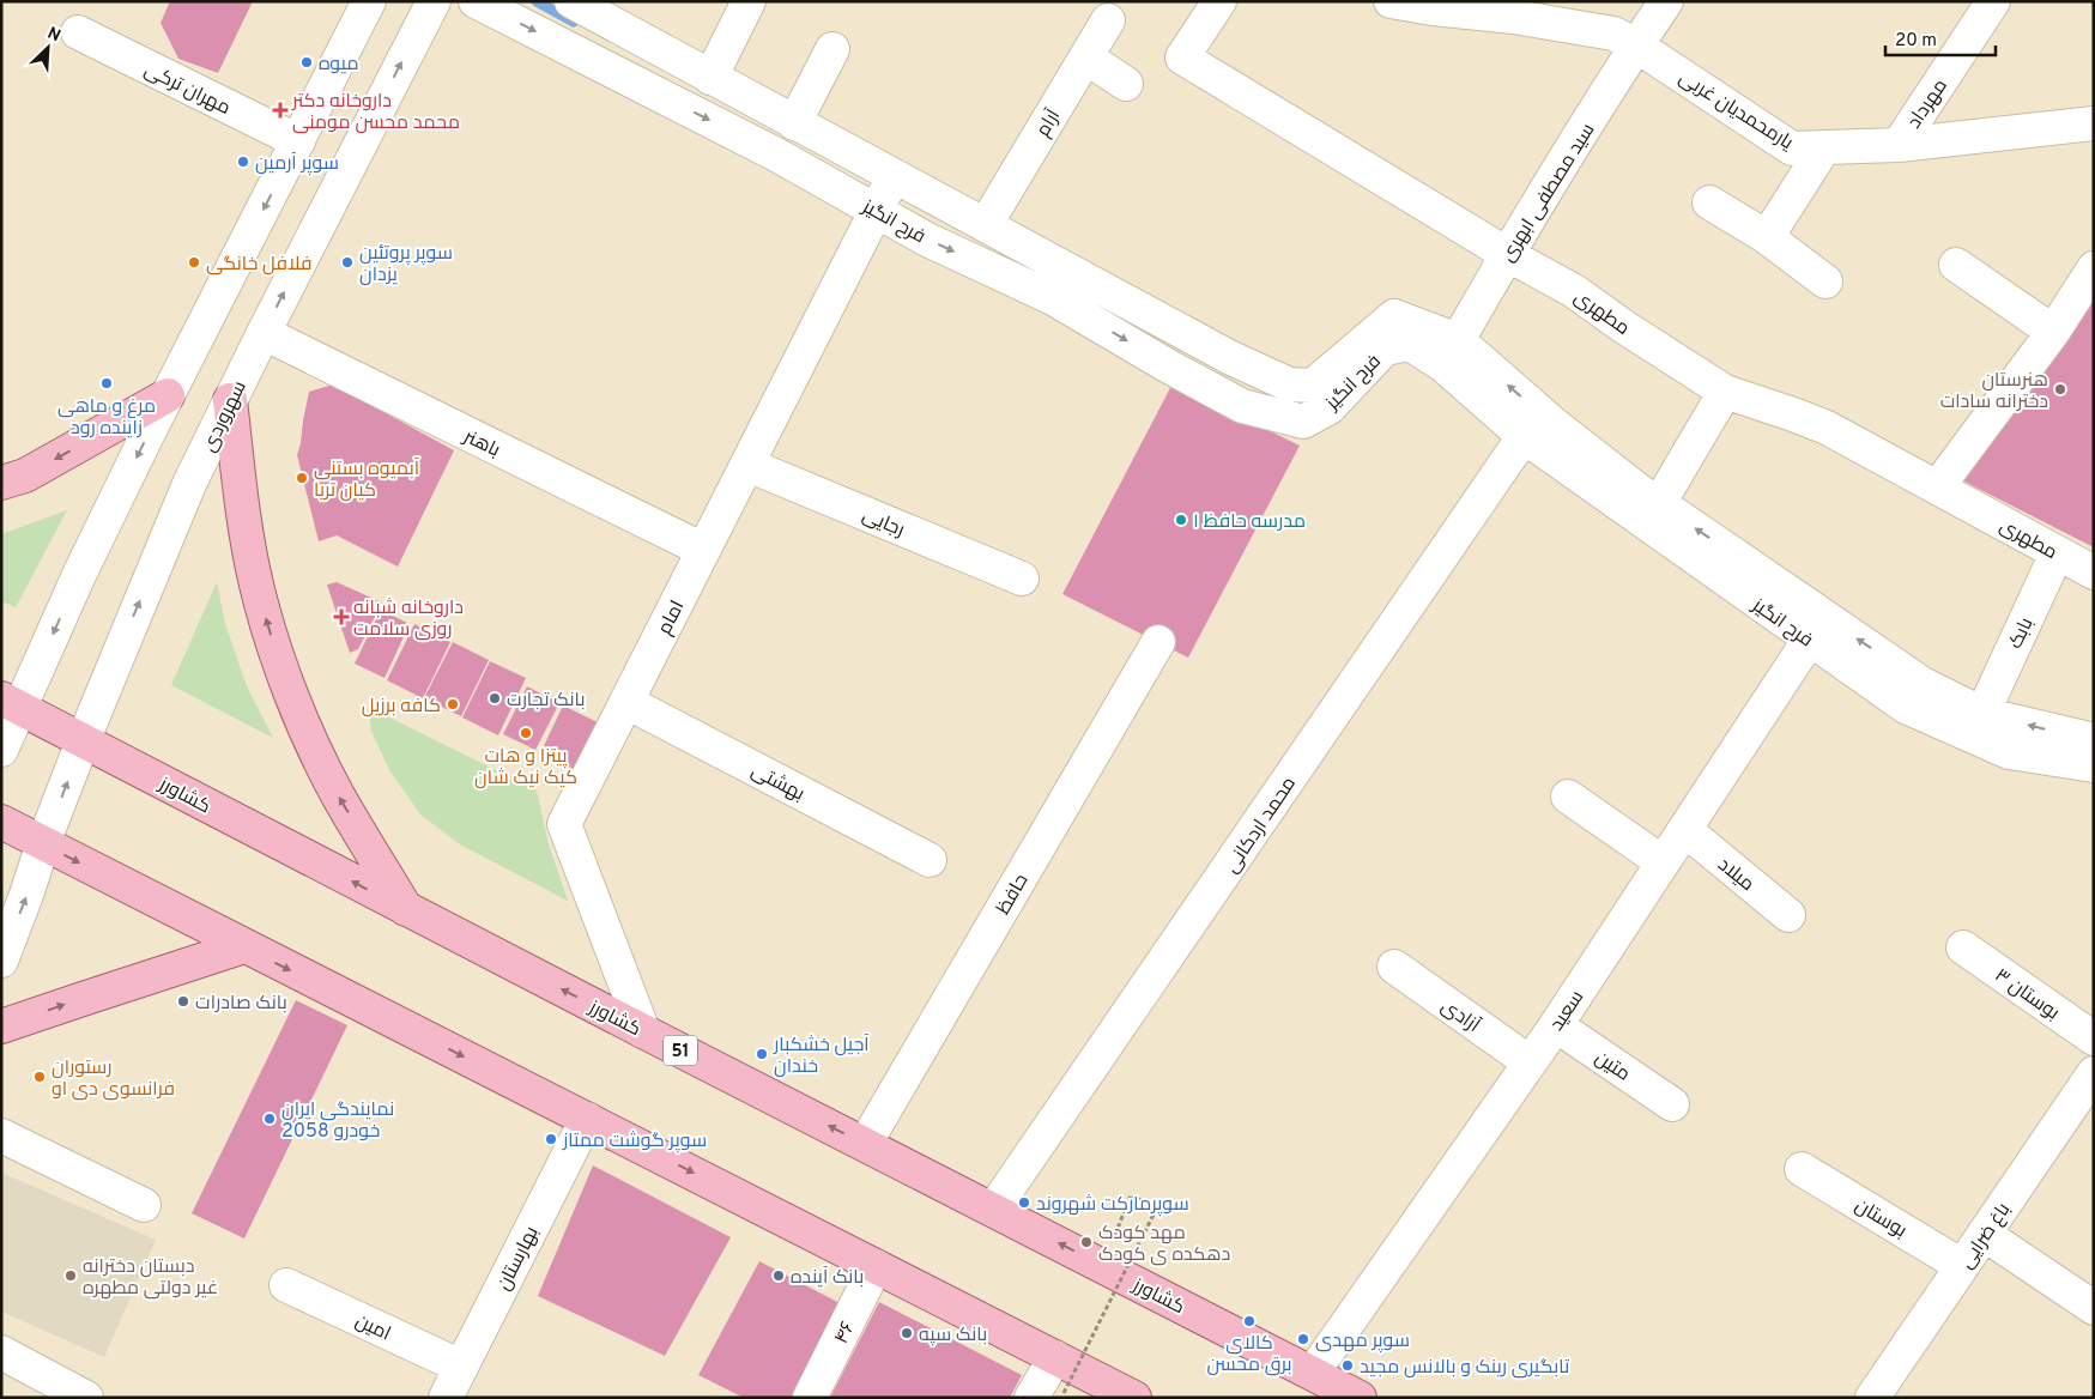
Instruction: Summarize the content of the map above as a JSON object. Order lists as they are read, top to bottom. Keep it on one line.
{"streets":{"main road":["کشاورز","51"],"street":["مهران ترکی","مهرداد","یارمحمدیان غربی","آرام","سید مصطفی ابهری","فرح انگیز","مطهری","سهروردی","باهنر","رجایی","امام","بابک","بهشتی","محمد اردکانی","میلاد","حافظ","بوستان ۳","سعید","آزادی","متین","بوستان","باغ ضرایی","بهارستان","امین","۴۶"]},"crossings":[["مهرداد","یارمحمدیان غربی"],["یارمحمدیان غربی","سید مصطفی ابهری"],["سید مصطفی ابهری","مطهری"],["فرح انگیز","امام"],["فرح انگیز","محمد اردکانی"],["فرح انگیز","سعید"],["مطهری","بابک"],["سهروردی","باهنر"],["سهروردی","کشاورز"],["باهنر","امام"],["رجایی","امام"],["امام","بهشتی"],["امام","کشاورز"],["کشاورز","محمد اردکانی"],["کشاورز","حافظ"],["کشاورز","سعید"],["میلاد","سعید"],["سعید","آزادی"],["سعید","متین"],["بوستان","باغ ضرایی"],["بهارستان","امین"]],"places":{"other":["میوه","سوپر آرمین","فلافل خانگی","سوپر پروتئین یزدان","مرغ و ماهی زاینده رود","هنرستان دخترانه سادات","آبمیوه بستنی کیان تریا","مدرسه حافظ ۱","بانک تجارت","کافه برزیل","پیتزا و هات کیک نیک شان","بانک صادرات","آجیل خشکبار خندان","رستوران فرانسوی دی او","نمایندگی ایران خودرو 2058","سوپر گوشت ممتاز","سوپرمارکت شهروند","مهد کودک دهکده ی کودک","دبستان دخترانه غیر دولتی مطهره","بانک آینده","کالای برق محسن","بانک سپه","سوپر مهدی","تابگیری رینک و بالانس مجید"],"health":["داروخانه دکتر محمد محسن مومنی","داروخانه شبانه روزی سلامت"]},"scale_bar":"20 m","north":"top right"}
